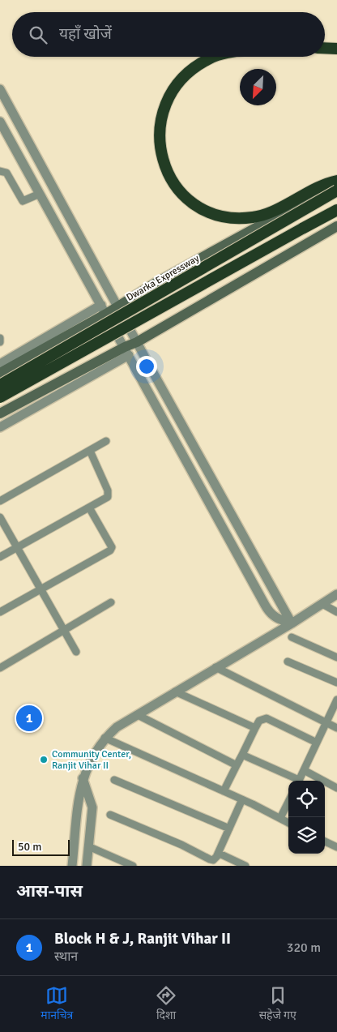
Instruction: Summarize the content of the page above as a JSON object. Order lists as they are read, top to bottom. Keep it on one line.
{"streets":{"highway":["Dwarka Expressway"]},"places":["Community Center, Ranjit Vihar II"],"scale_bar":"50 m","north":"bottom left","page":{"search":"यहाँ खोजें","pins":"1","scale":"50 m","heading":"आस-पास","list":[{"mark":"1","name":"Block H & J, Ranjit Vihar II","note":"स्थान","value":"320 m"}],"nav":["मानचित्र","दिशा","सहेजे गए"]}}
